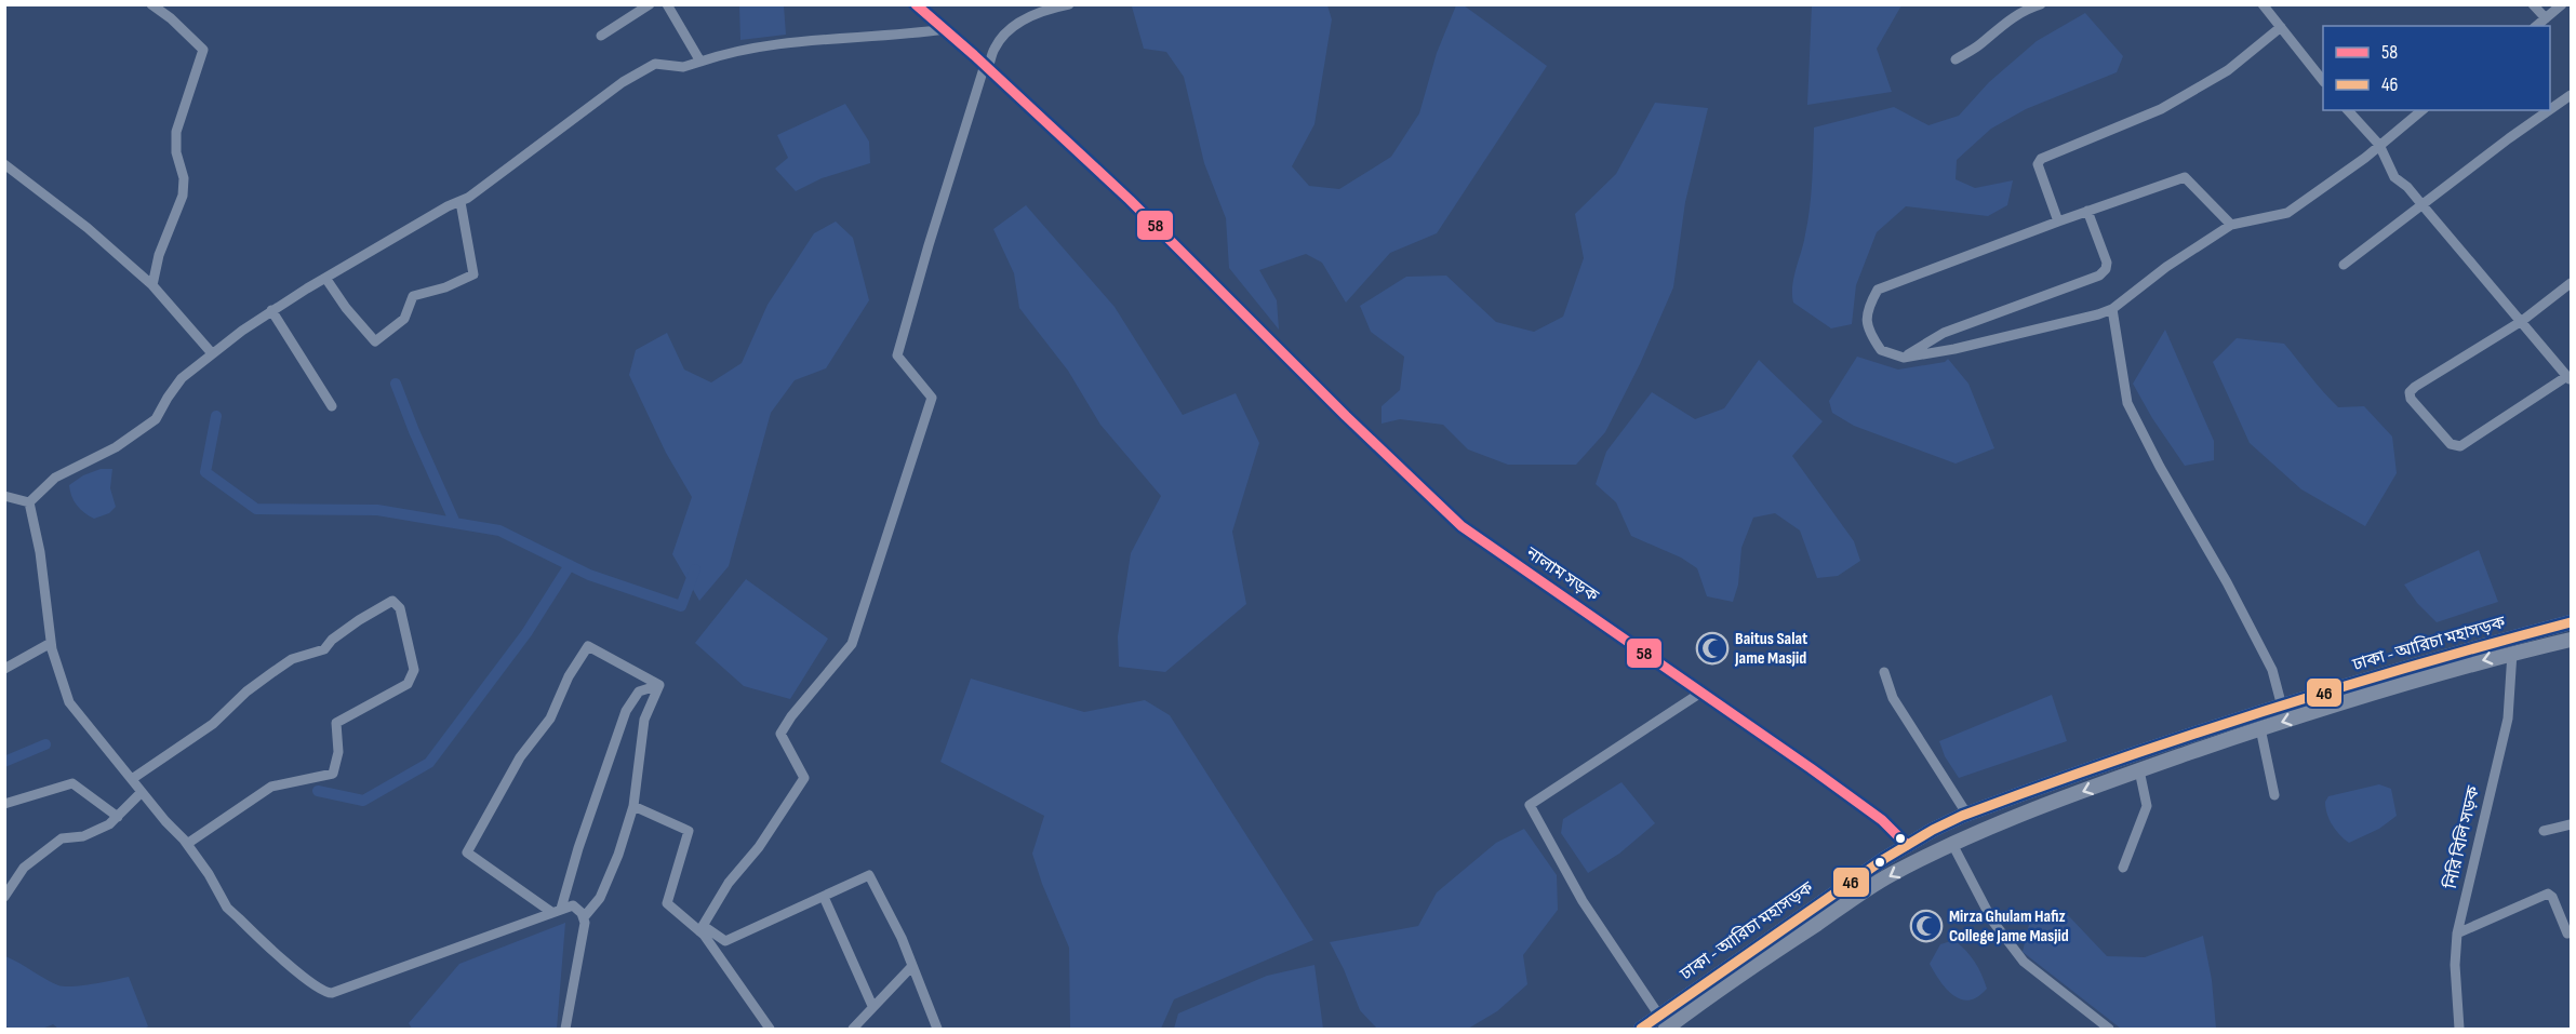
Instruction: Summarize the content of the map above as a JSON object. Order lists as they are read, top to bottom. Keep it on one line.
{"streets":{"highway":["ঢাকা - আরিচা মহাসড়ক"],"street":["নালাম সড়ক","নিরি বিলি সড়ক"]},"crossings":[["নালাম সড়ক","ঢাকা - আরিচা মহাসড়ক"]],"places":{"mosque":["Baitus Salat Jame Masjid","Mirza Ghulam Hafiz College Jame Masjid"]},"lines":["transit line 58","transit line 46"],"legend":["58","46"]}
